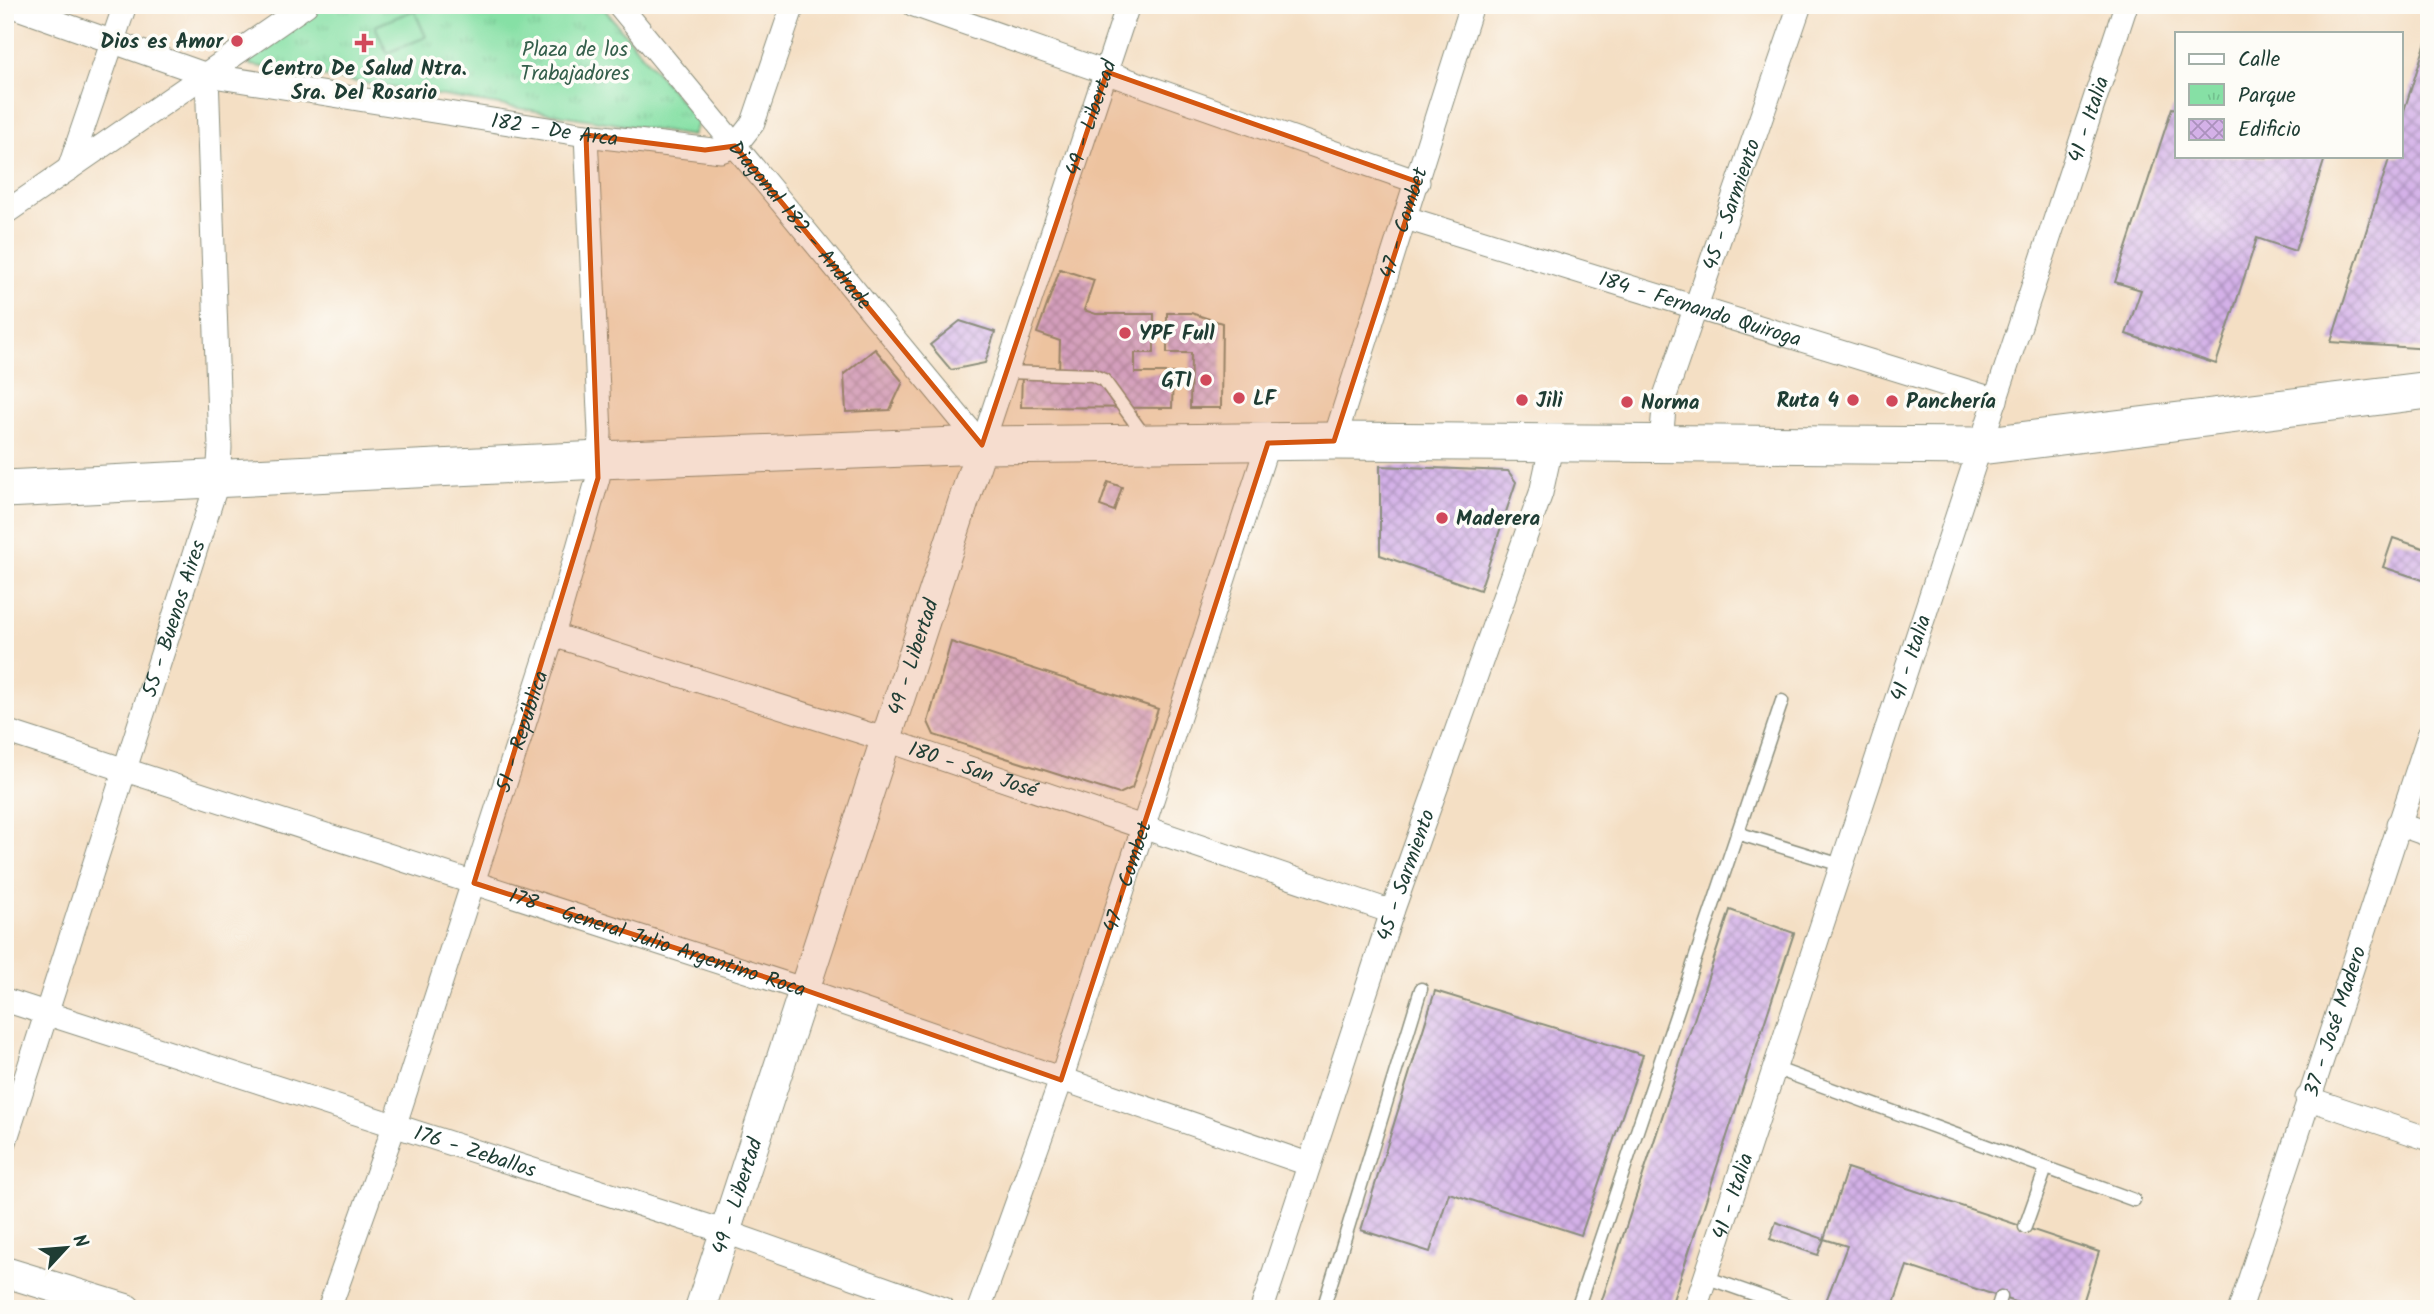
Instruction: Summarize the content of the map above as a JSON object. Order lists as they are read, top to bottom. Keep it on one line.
{"streets":{"street":["49 - Libertad","41 - Italia","182 - De Arca","45 - Sarmiento","47 - Combet","Diagonal 182 - Andrade","184 - Fernando Quiroga","55 - Buenos Aires","51 - República","180 - San José","178 - General Julio Argentino Roca","37 - José Madero","176 - Zeballos"]},"crossings":[["49 - Libertad","Diagonal 182 - Andrade"],["49 - Libertad","180 - San José"],["49 - Libertad","178 - General Julio Argentino Roca"],["49 - Libertad","176 - Zeballos"],["41 - Italia","184 - Fernando Quiroga"],["182 - De Arca","Diagonal 182 - Andrade"],["182 - De Arca","55 - Buenos Aires"],["182 - De Arca","51 - República"],["45 - Sarmiento","184 - Fernando Quiroga"],["45 - Sarmiento","180 - San José"],["45 - Sarmiento","178 - General Julio Argentino Roca"],["47 - Combet","184 - Fernando Quiroga"],["47 - Combet","180 - San José"],["47 - Combet","178 - General Julio Argentino Roca"],["55 - Buenos Aires","178 - General Julio Argentino Roca"],["55 - Buenos Aires","176 - Zeballos"],["51 - República","180 - San José"],["51 - República","178 - General Julio Argentino Roca"],["51 - República","176 - Zeballos"]],"parks":["Plaza de los Trabajadores"],"places":{"other":["Dios es Amor","YPF Full","GTI","LF","Jili","Ruta 4","Panchería","Norma","Maderera"],"health":["Centro De Salud Ntra. Sra. Del Rosario"]},"legend":["Calle","Parque","Edificio"],"north":"top right"}
